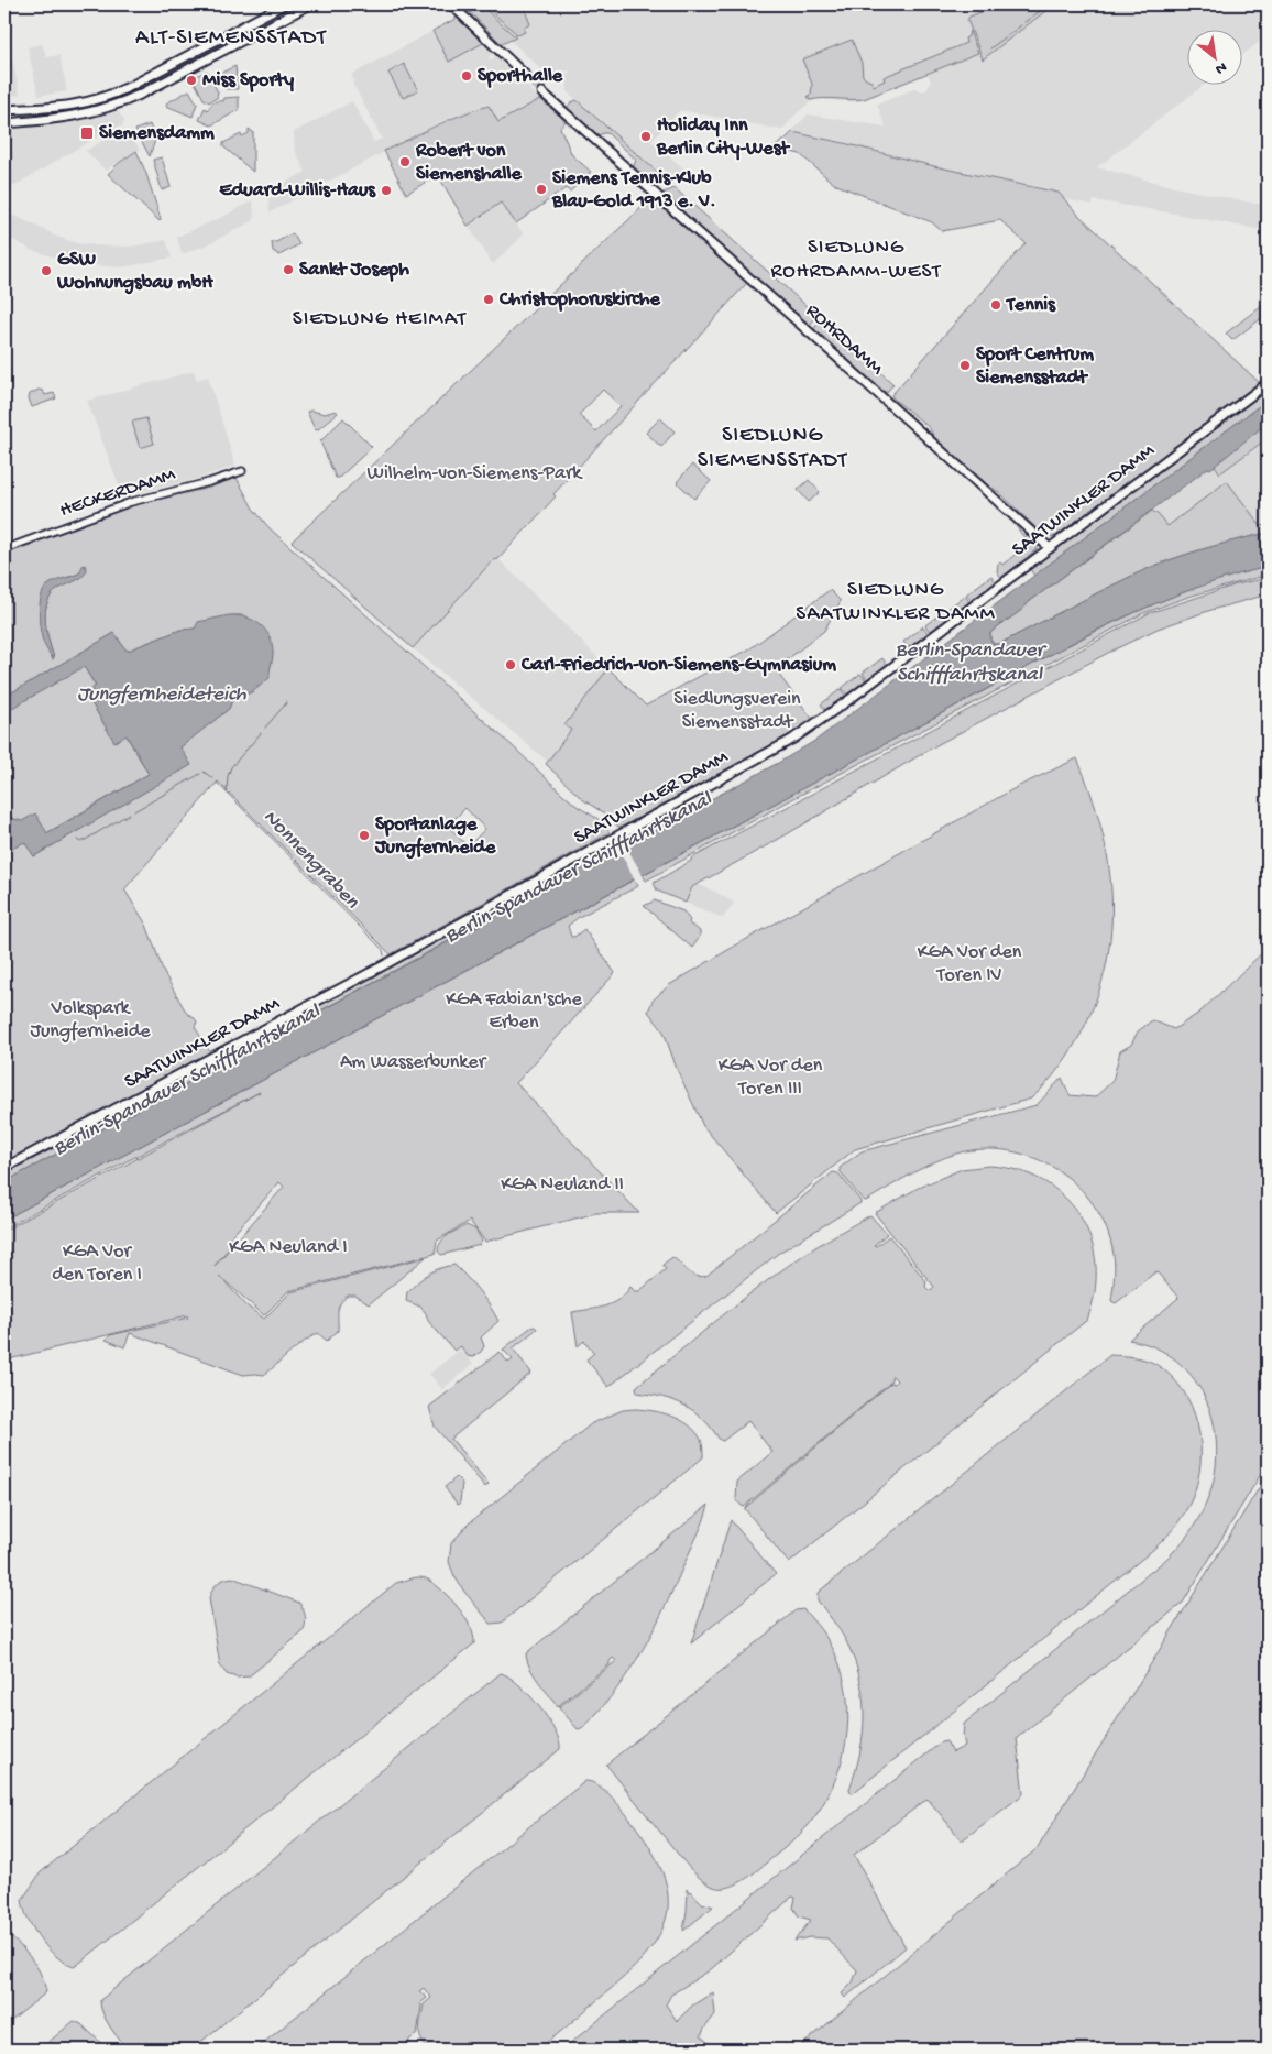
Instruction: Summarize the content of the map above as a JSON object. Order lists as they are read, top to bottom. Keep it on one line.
{"streets":{"main road":["ROHRDAMM","SAATWINKLER DAMM"],"street":["HECKERDAMM"]},"crossings":[["ROHRDAMM","SAATWINKLER DAMM"]],"districts":["ALT-SIEMENSSTADT","SIEDLUNG ROHRDAMM-WEST","SIEDLUNG HEIMAT","SIEDLUNG SIEMENSSTADT","SIEDLUNG SAATWINKLER DAMM"],"water":["Berlin-Spandauer Schifffahrtskanal","Jungfernheideteich","Nonnengraben"],"parks":["Wilhelm-von-Siemens-Park","Siedlungsverein Siemensstadt","KGA Vor den Toren IV","KGA Fabian'sche Erben","Volkspark Jungfernheide","Am Wasserbunker","KGA Vor den Toren III","KGA Neuland II","KGA Neuland I","KGA Vor den Toren I"],"places":{"other":["Sporthalle","Miss Sporty","Holiday Inn Berlin City-West","Robert von Siemenshalle","Siemens Tennis-Klub Blau-Gold 1913 e. V.","Eduard-Willis-Haus","Sankt Joseph","GSW Wohnungsbau mbH","Christophoruskirche","Tennis","Sport Centrum Siemensstadt","Carl-Friedrich-von-Siemens-Gymnasium","Sportanlage Jungfernheide"],"transit":["Siemensdamm"]},"north":"bottom right"}
